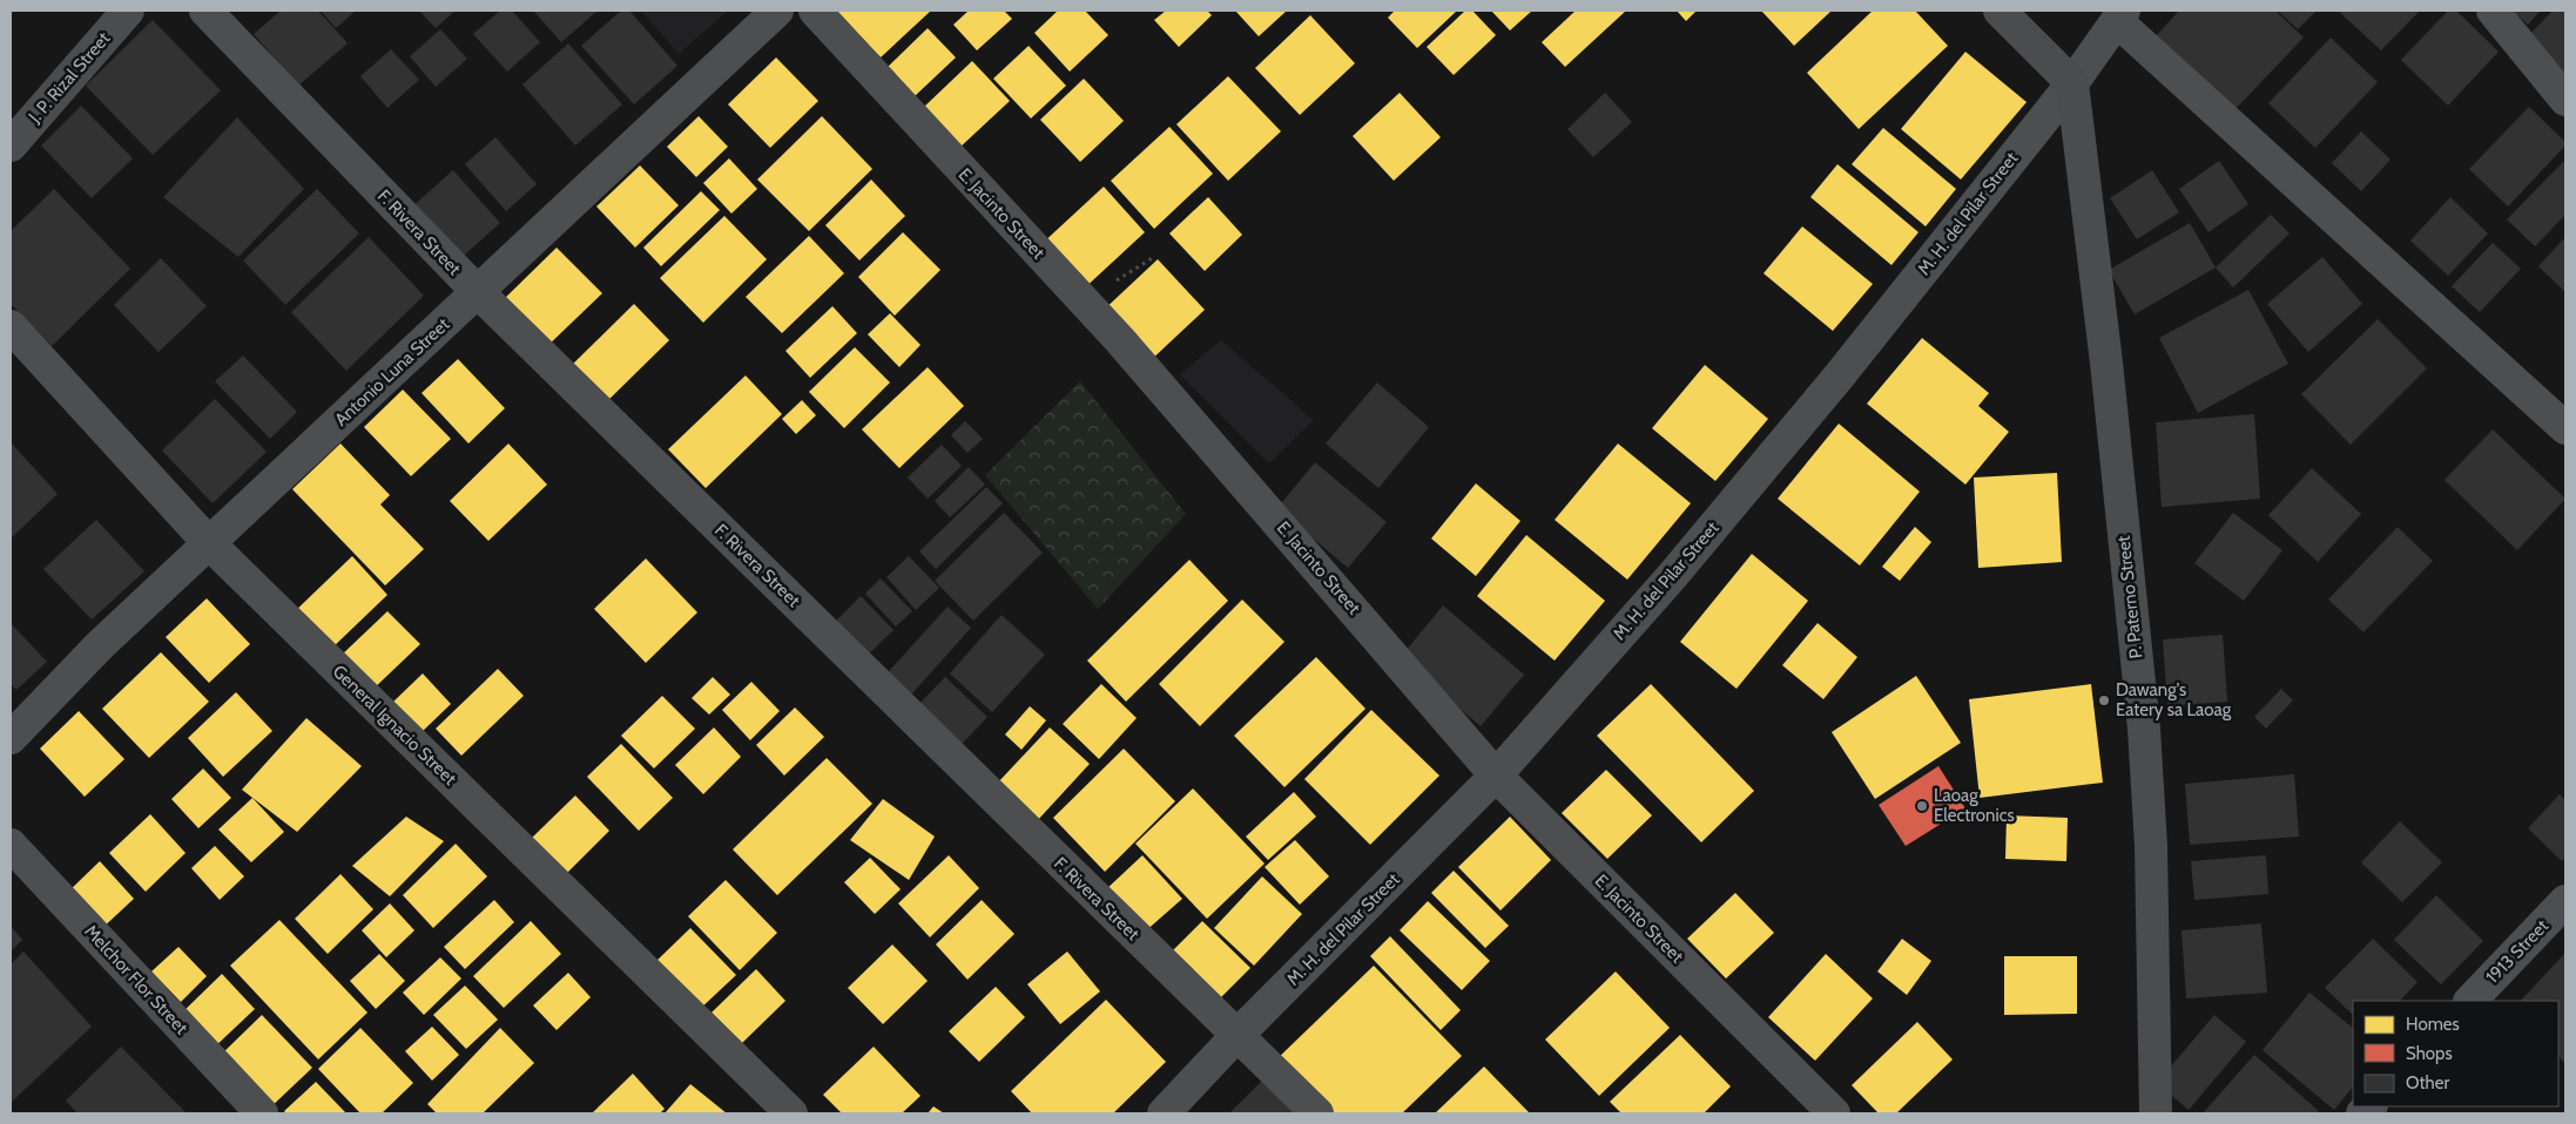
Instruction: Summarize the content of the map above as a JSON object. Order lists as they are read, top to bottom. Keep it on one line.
{"streets":{"main road":["J. P. Rizal Street","P. Paterno Street"],"street":["E. Jacinto Street","M. H. del Pilar Street","F. Rivera Street","Antonio Luna Street","General Ignacio Street","1913 Street","Melchor Flor Street"]},"crossings":[["E. Jacinto Street","M. H. del Pilar Street"],["M. H. del Pilar Street","F. Rivera Street"],["M. H. del Pilar Street","P. Paterno Street"],["F. Rivera Street","Antonio Luna Street"],["Antonio Luna Street","General Ignacio Street"]],"places":["Dawang's Eatery sa Laoag","Laoag Electronics"],"legend":["Homes","Shops","Other"]}
